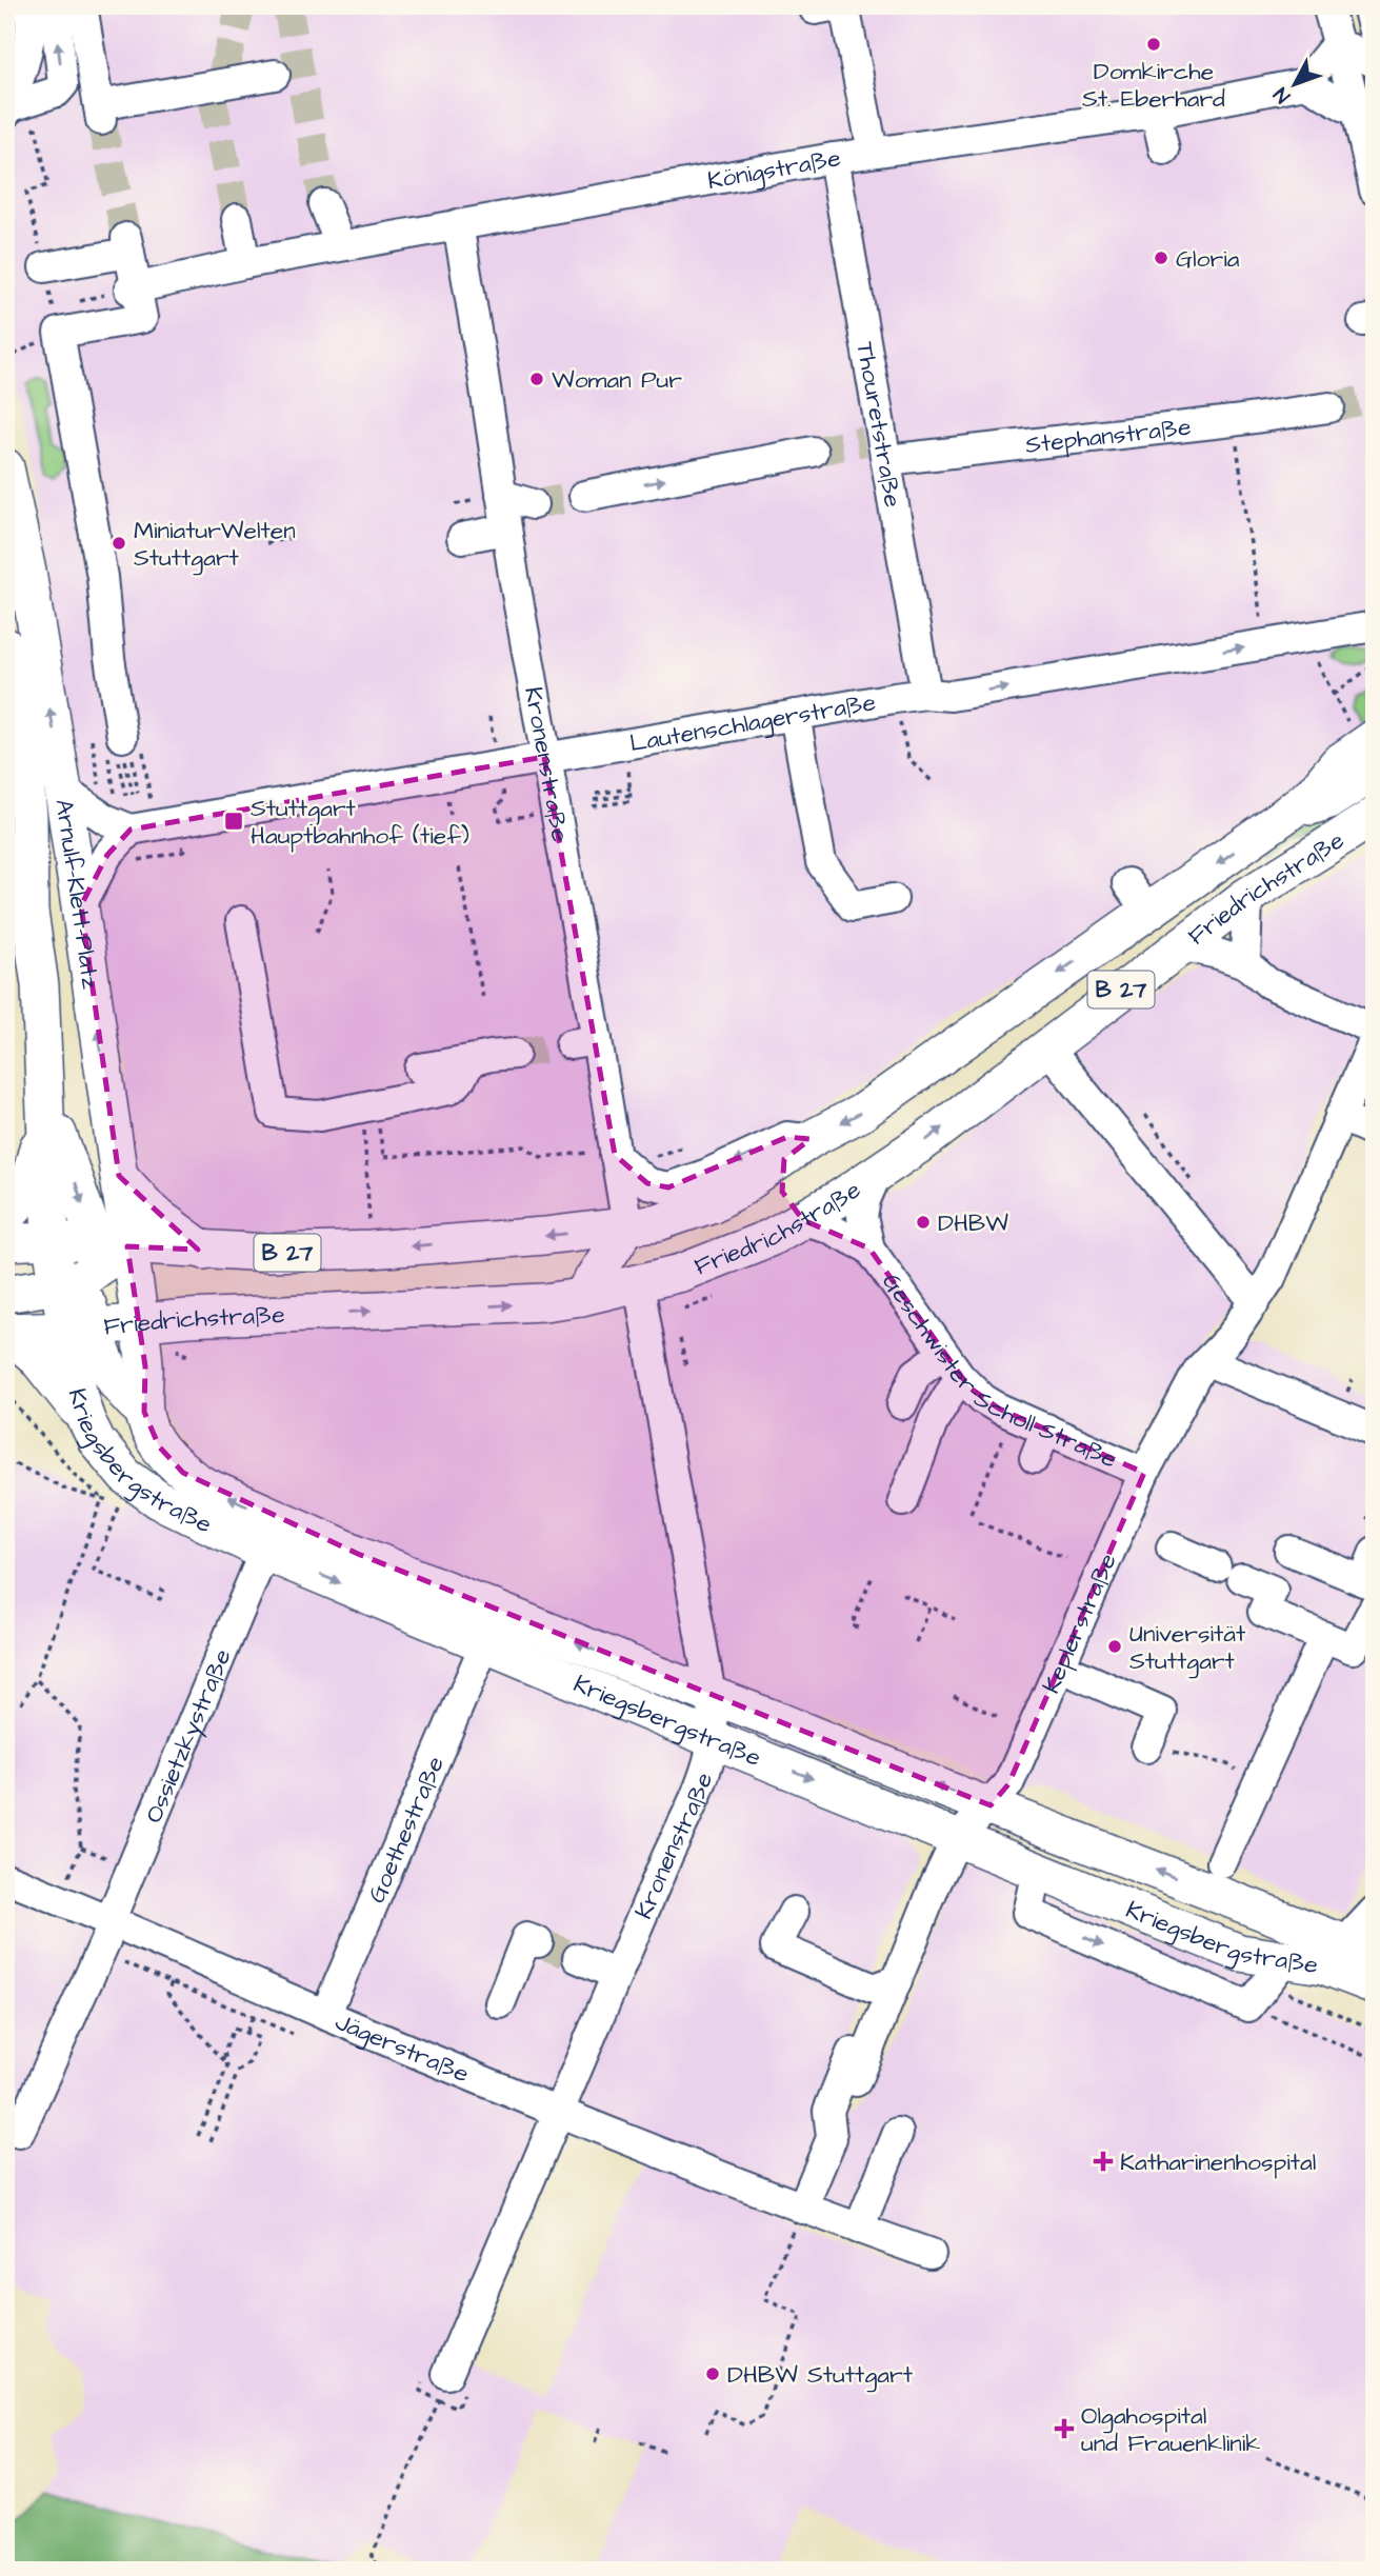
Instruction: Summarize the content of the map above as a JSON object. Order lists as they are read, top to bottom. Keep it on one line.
{"streets":{"main road":["Friedrichstraße","Arnulf-Klett-Platz","B 27","Kriegsbergstraße"],"street":["Königstraße","Thouretstraße","Stephanstraße","Lautenschlagerstraße","Kronenstraße","Geschwister-Scholl-Straße","Keplerstraße","Ossietzkystraße","Goethestraße","Jägerstraße"]},"crossings":[["Königstraße","Thouretstraße"],["Königstraße","Kronenstraße"],["Thouretstraße","Stephanstraße"],["Thouretstraße","Lautenschlagerstraße"],["Lautenschlagerstraße","Kronenstraße"],["Kronenstraße","Friedrichstraße"],["Kronenstraße","Kriegsbergstraße"],["Kronenstraße","Jägerstraße"],["Friedrichstraße","Arnulf-Klett-Platz"],["Friedrichstraße","B 27"],["Friedrichstraße","Geschwister-Scholl-Straße"],["Friedrichstraße","Kriegsbergstraße"],["Arnulf-Klett-Platz","B 27"],["Arnulf-Klett-Platz","Kriegsbergstraße"],["B 27","Kriegsbergstraße"],["Geschwister-Scholl-Straße","Keplerstraße"],["Kriegsbergstraße","Keplerstraße"],["Kriegsbergstraße","Ossietzkystraße"],["Kriegsbergstraße","Goethestraße"],["Keplerstraße","Jägerstraße"],["Ossietzkystraße","Jägerstraße"],["Goethestraße","Jägerstraße"]],"places":{"other":["Domkirche St. Eberhard","Gloria","Woman Pur","MiniaturWelten Stuttgart","DHBW","Universität Stuttgart","DHBW Stuttgart"],"transit":["Stuttgart Hauptbahnhof (tief)"],"health":["Katharinenhospital","Olgahospital und Frauenklinik"]},"north":"bottom left"}
